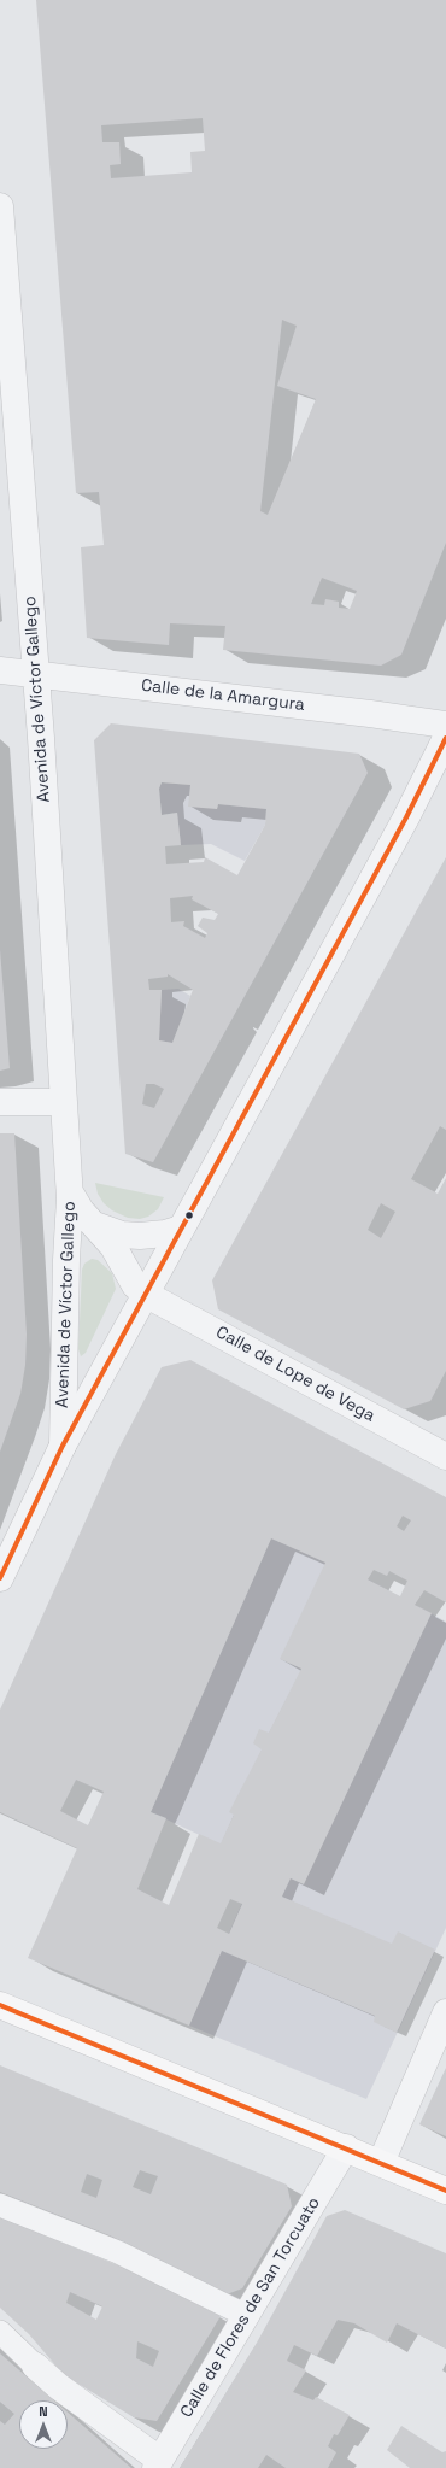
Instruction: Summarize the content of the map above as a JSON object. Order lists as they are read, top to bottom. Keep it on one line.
{"streets":{"street":["Calle de la Amargura","Avenida de Víctor Gallego","Calle de Lope de Vega","Calle de Flores de San Torcuato"]},"crossings":[["Calle de la Amargura","Avenida de Víctor Gallego"],["Avenida de Víctor Gallego","Calle de Lope de Vega"]],"north":"top"}
